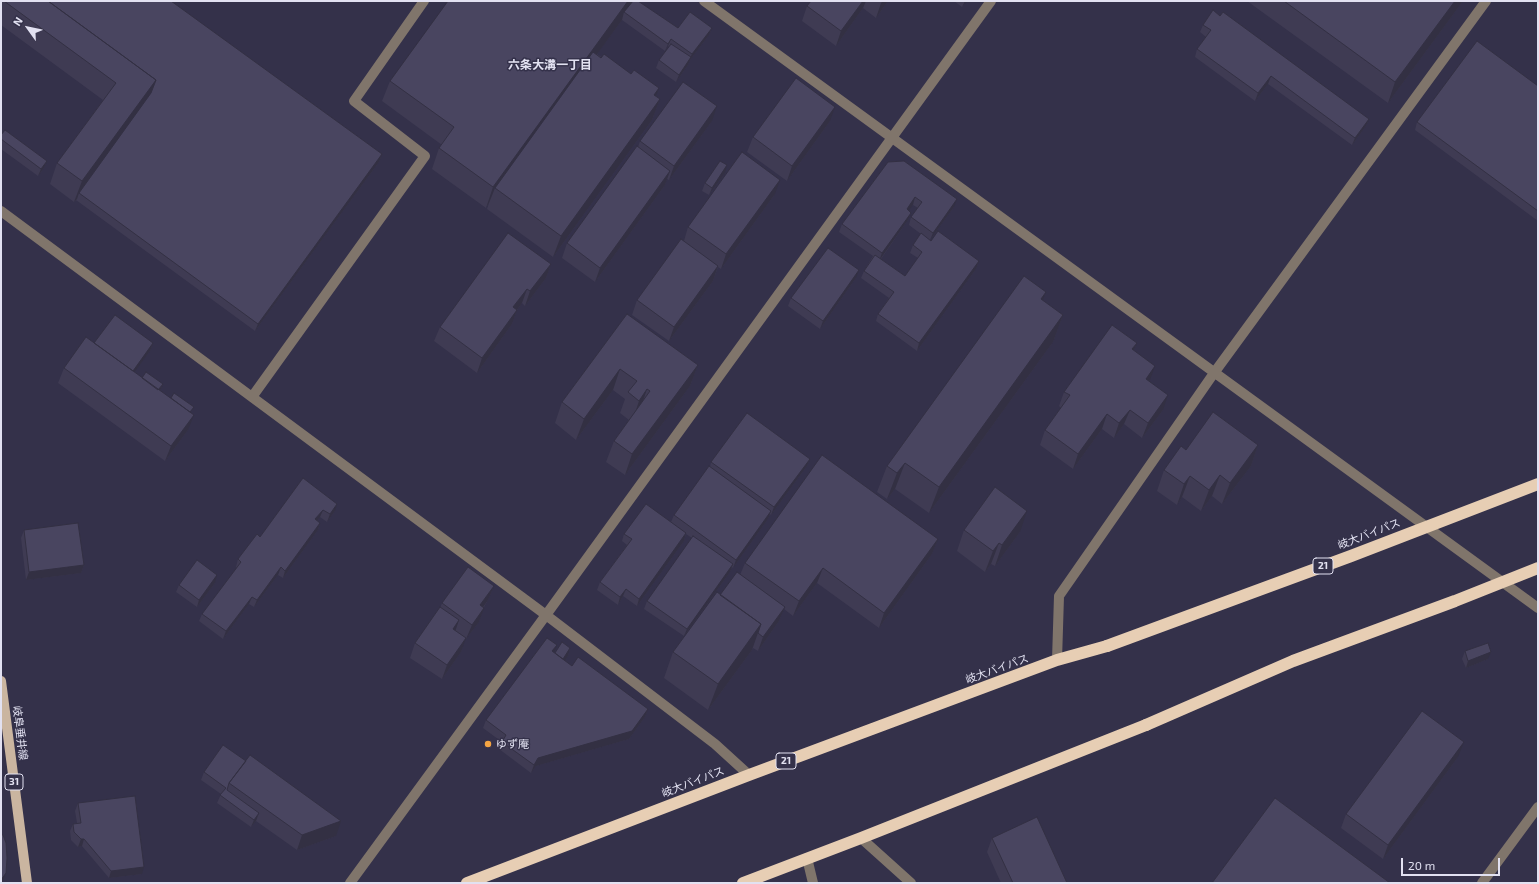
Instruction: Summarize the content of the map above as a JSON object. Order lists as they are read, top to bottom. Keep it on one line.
{"streets":{"highway":["岐大バイパス","21"],"main road":["岐阜垂井線","31"]},"districts":["六条大溝一丁目"],"places":["ゆず庵"],"scale_bar":"20 m","north":"top left"}
